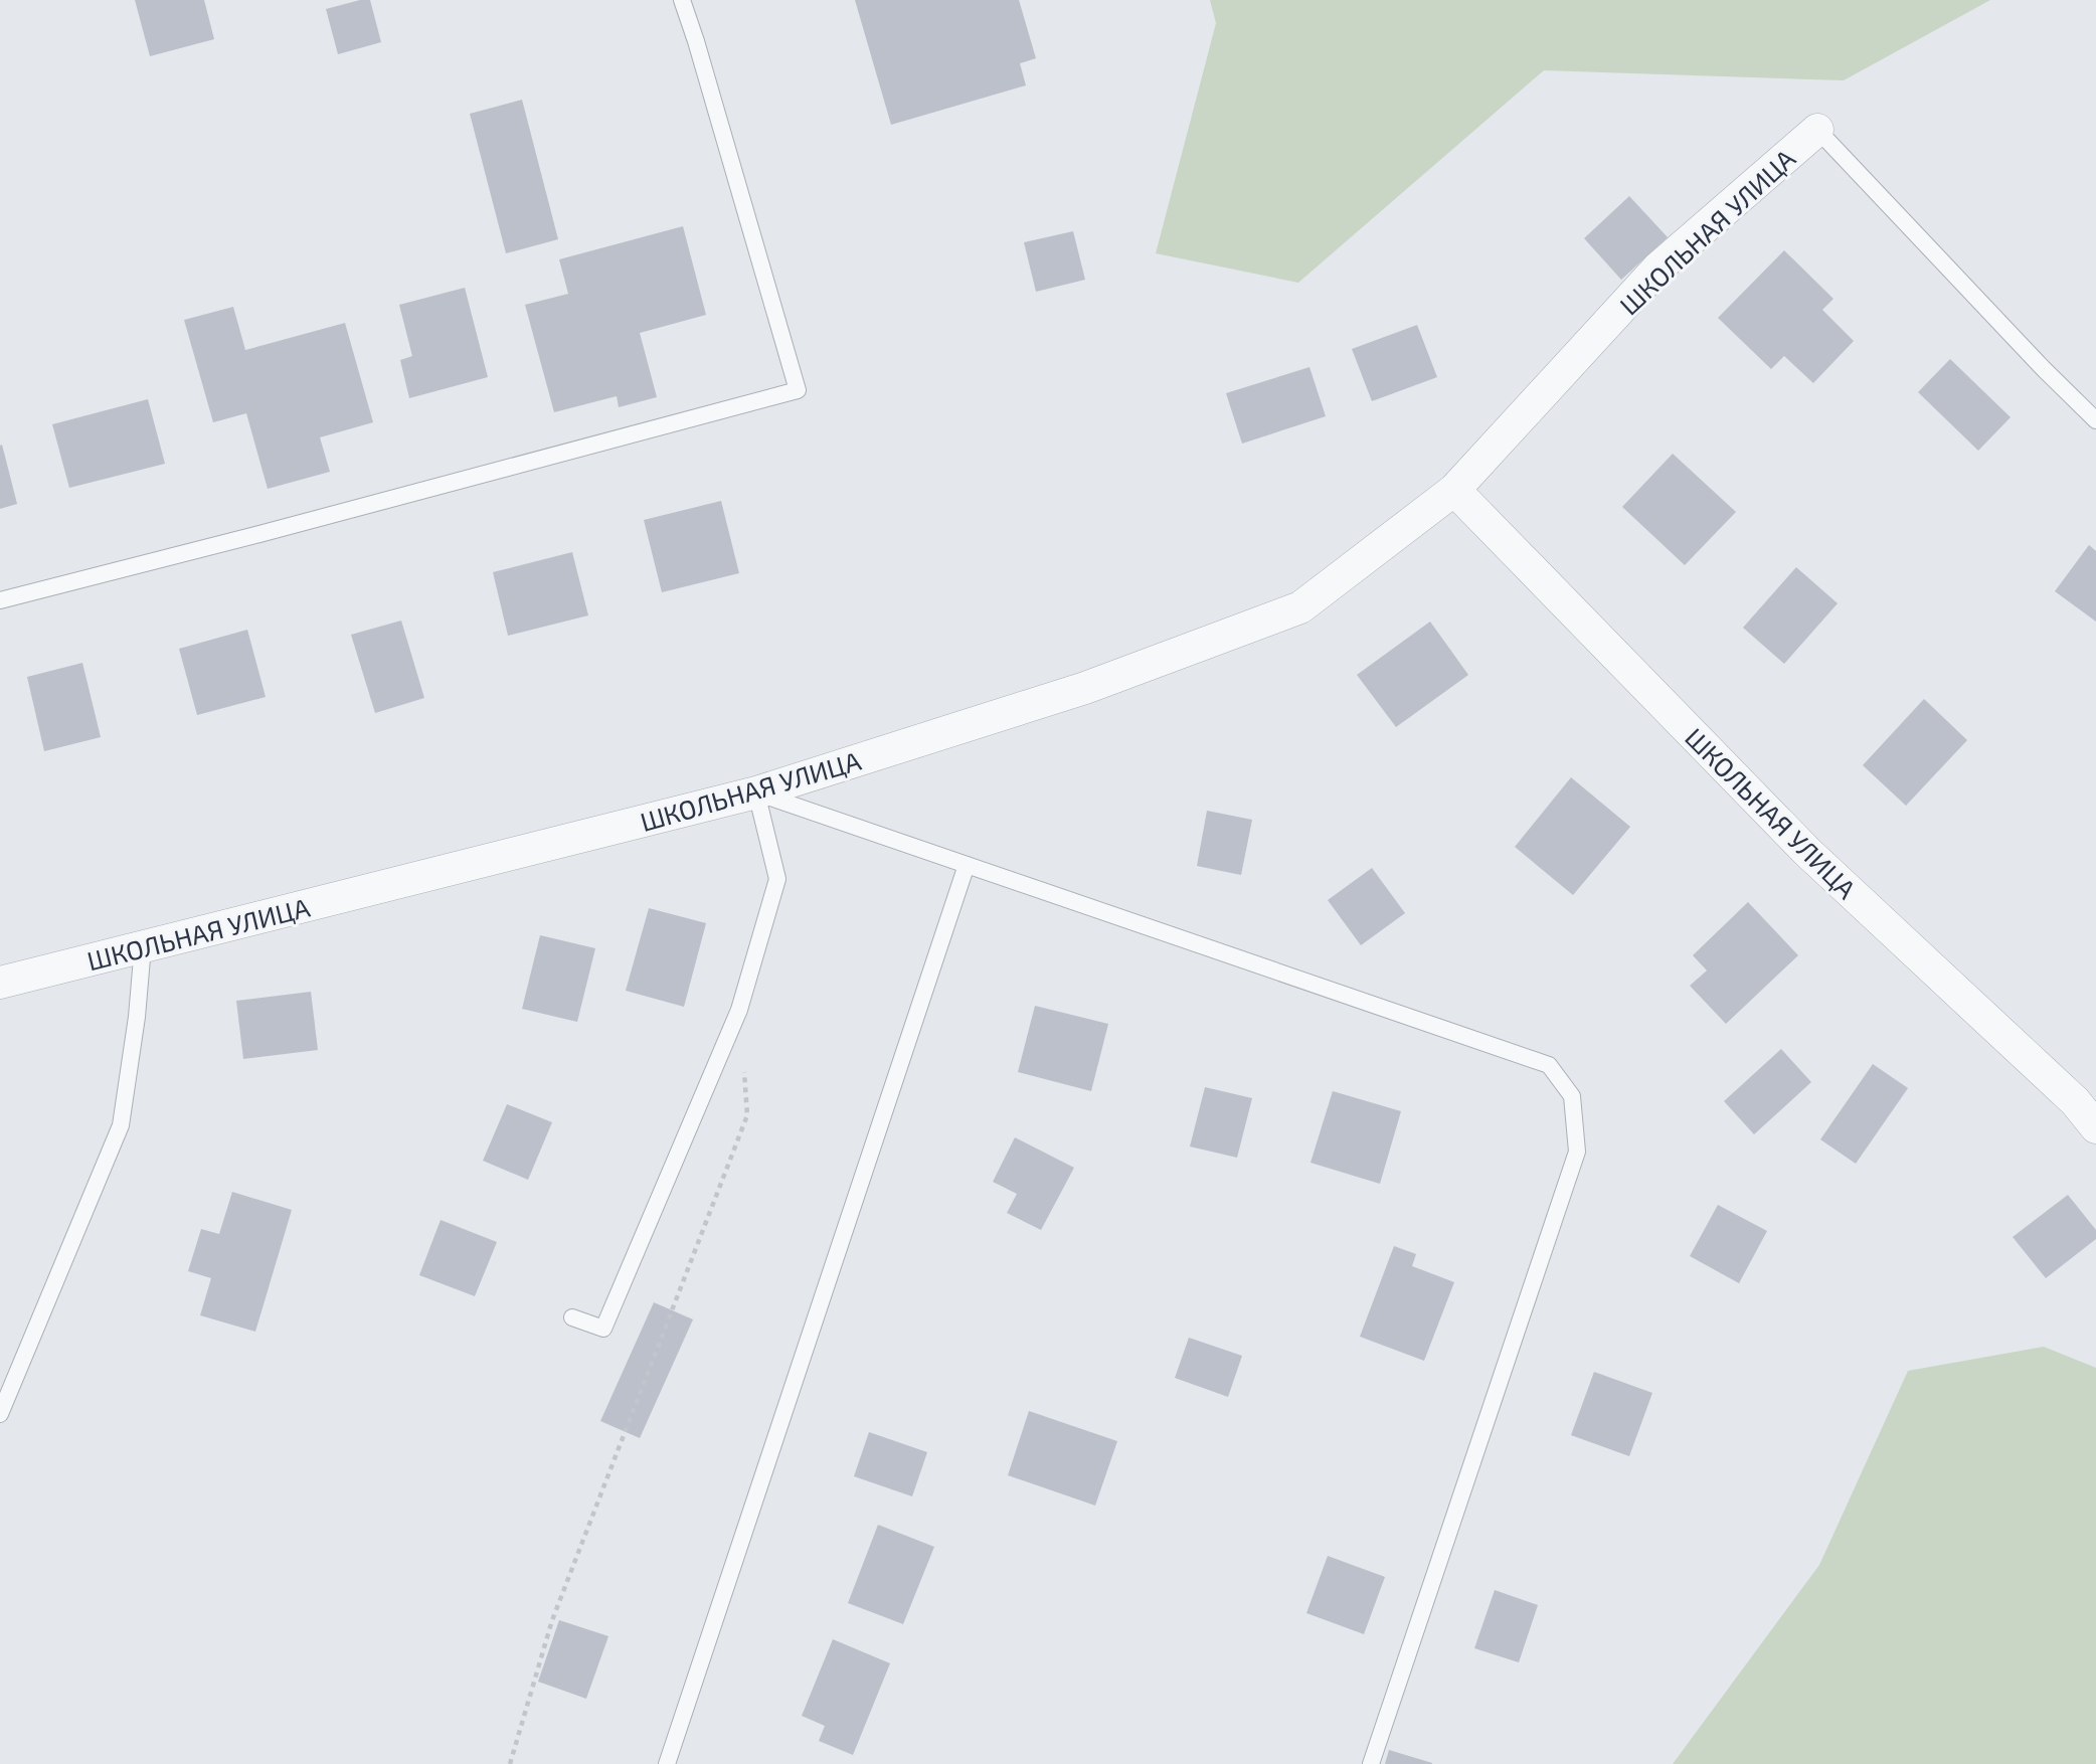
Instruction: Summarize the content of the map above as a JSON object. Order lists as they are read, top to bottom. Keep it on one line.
{"streets":{"street":["ШКОЛЬНАЯ УЛИЦА"]}}
